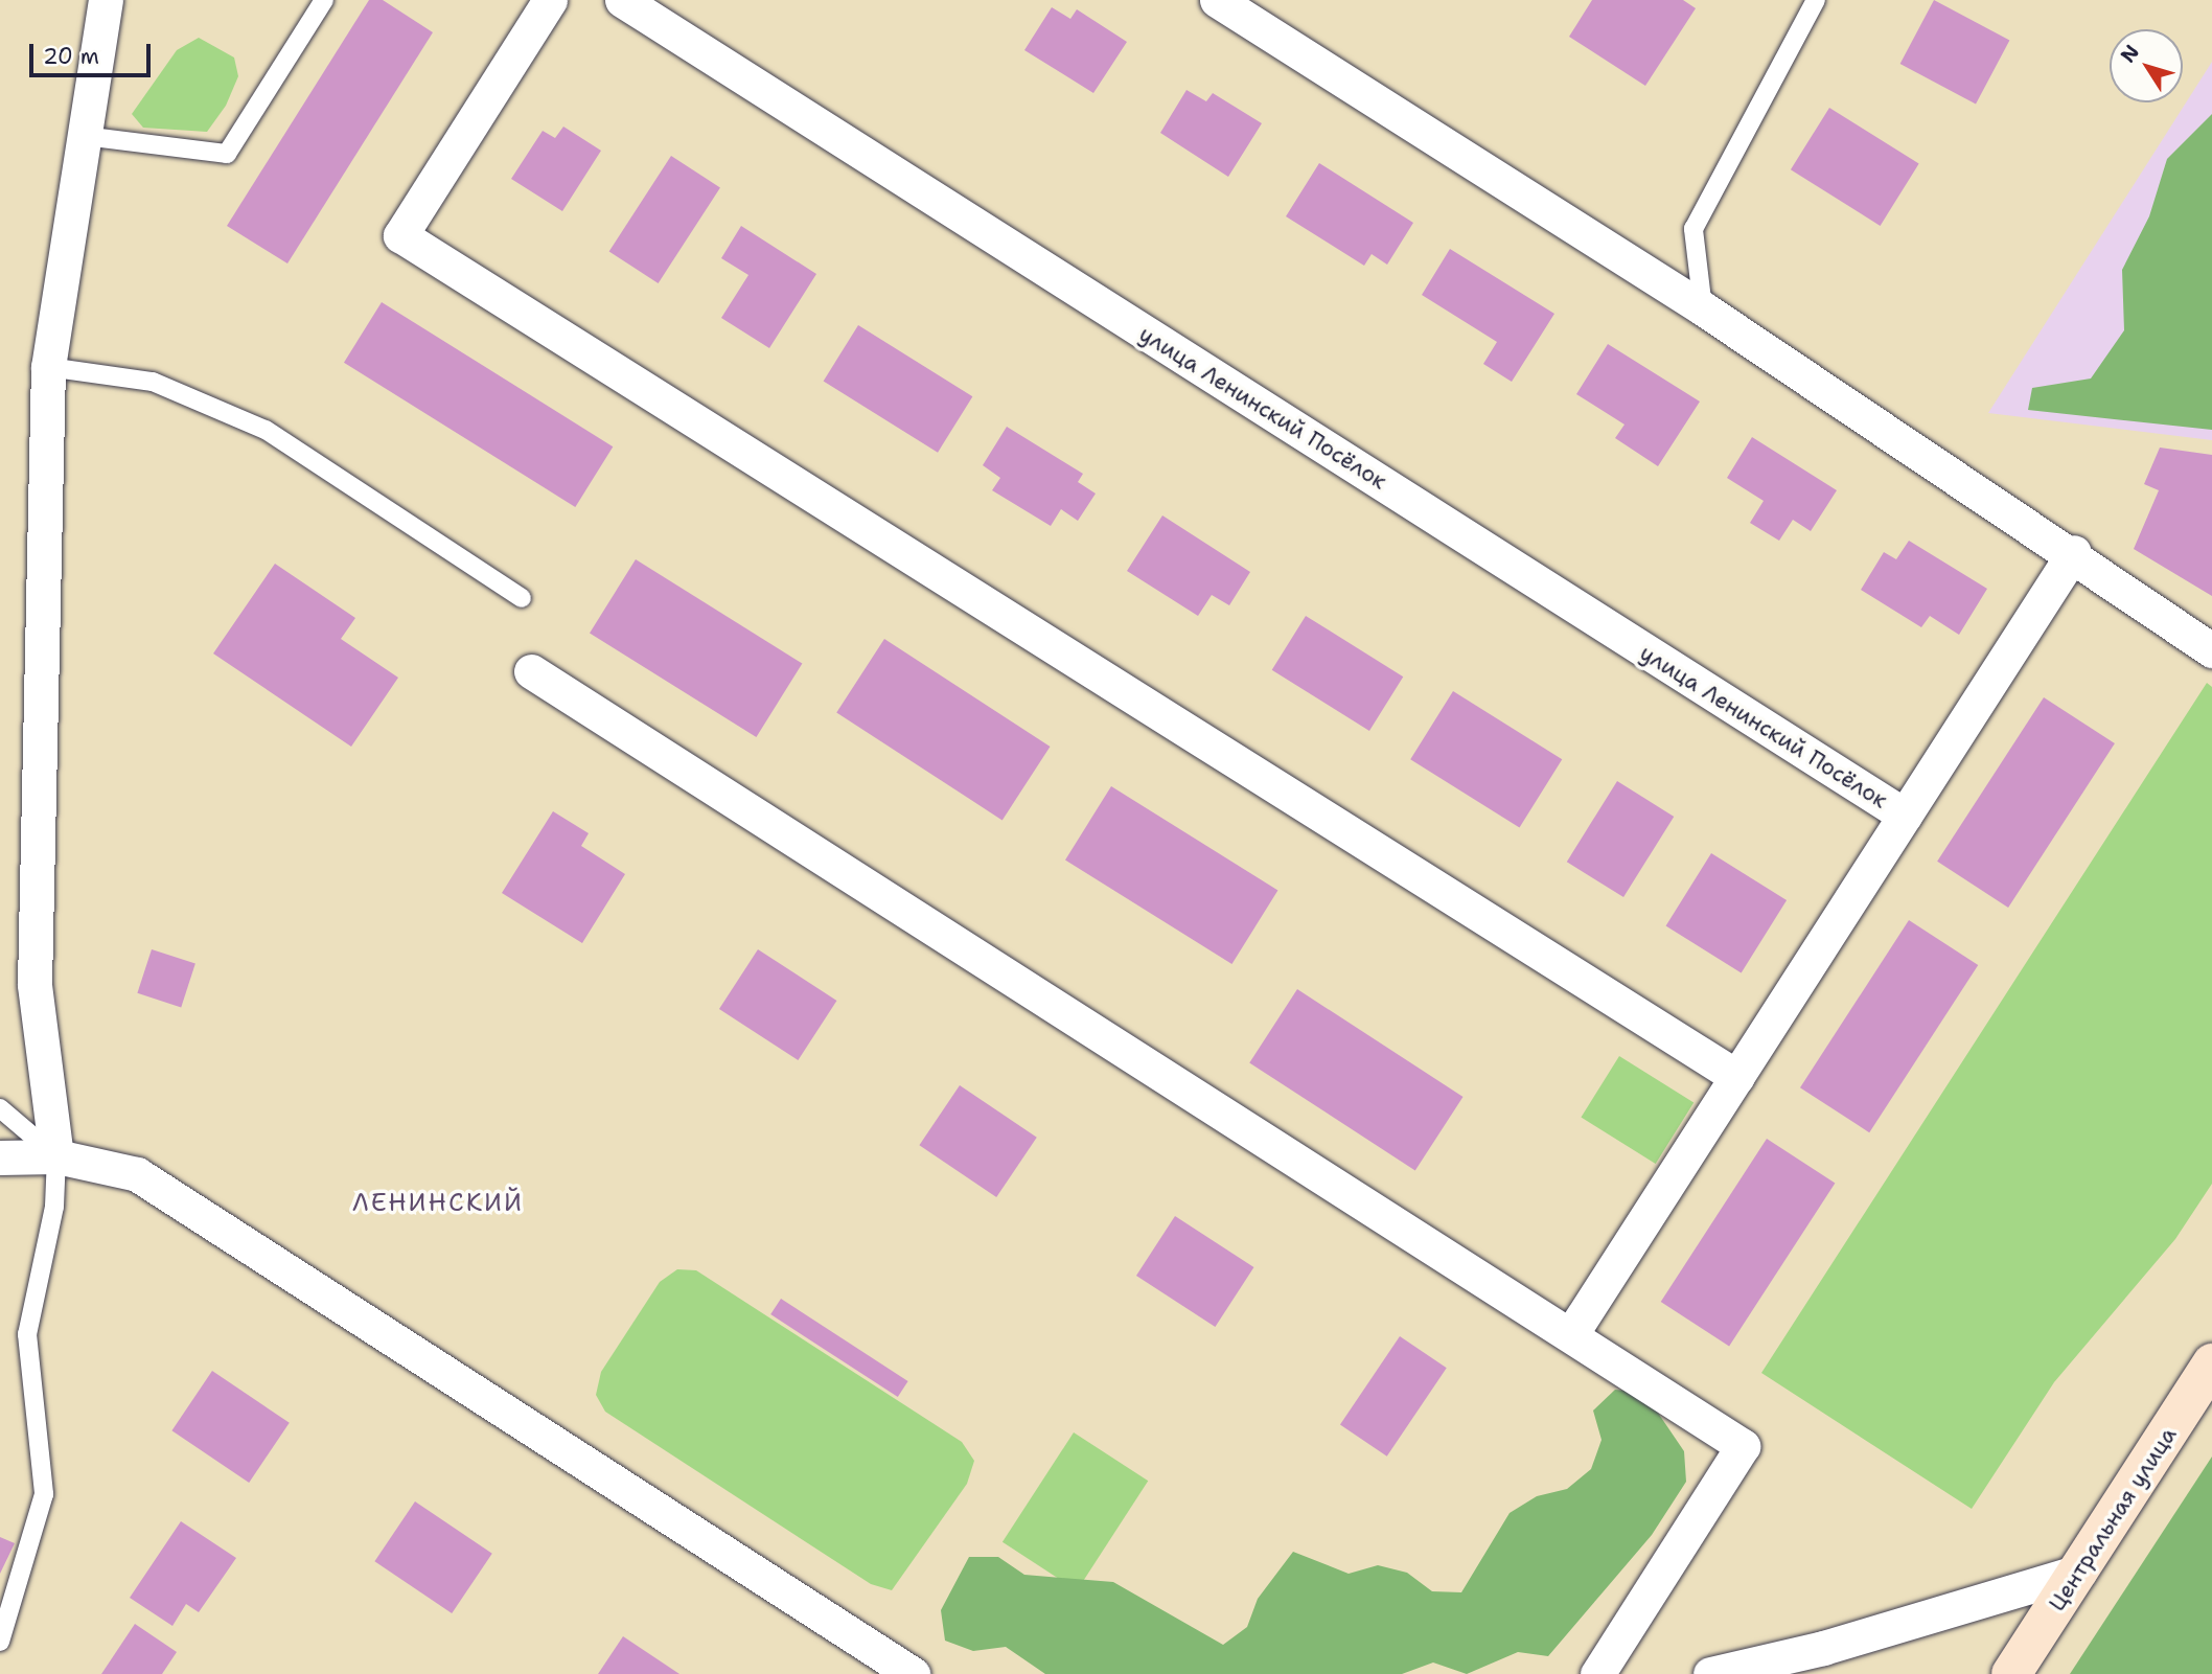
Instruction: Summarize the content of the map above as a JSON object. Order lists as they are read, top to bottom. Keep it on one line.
{"streets":{"main road":["Центральная улица"],"street":["улица Ленинский Посёлок"]},"districts":["ЛЕНИНСКИЙ"],"scale_bar":"20 m","north":"top left"}
